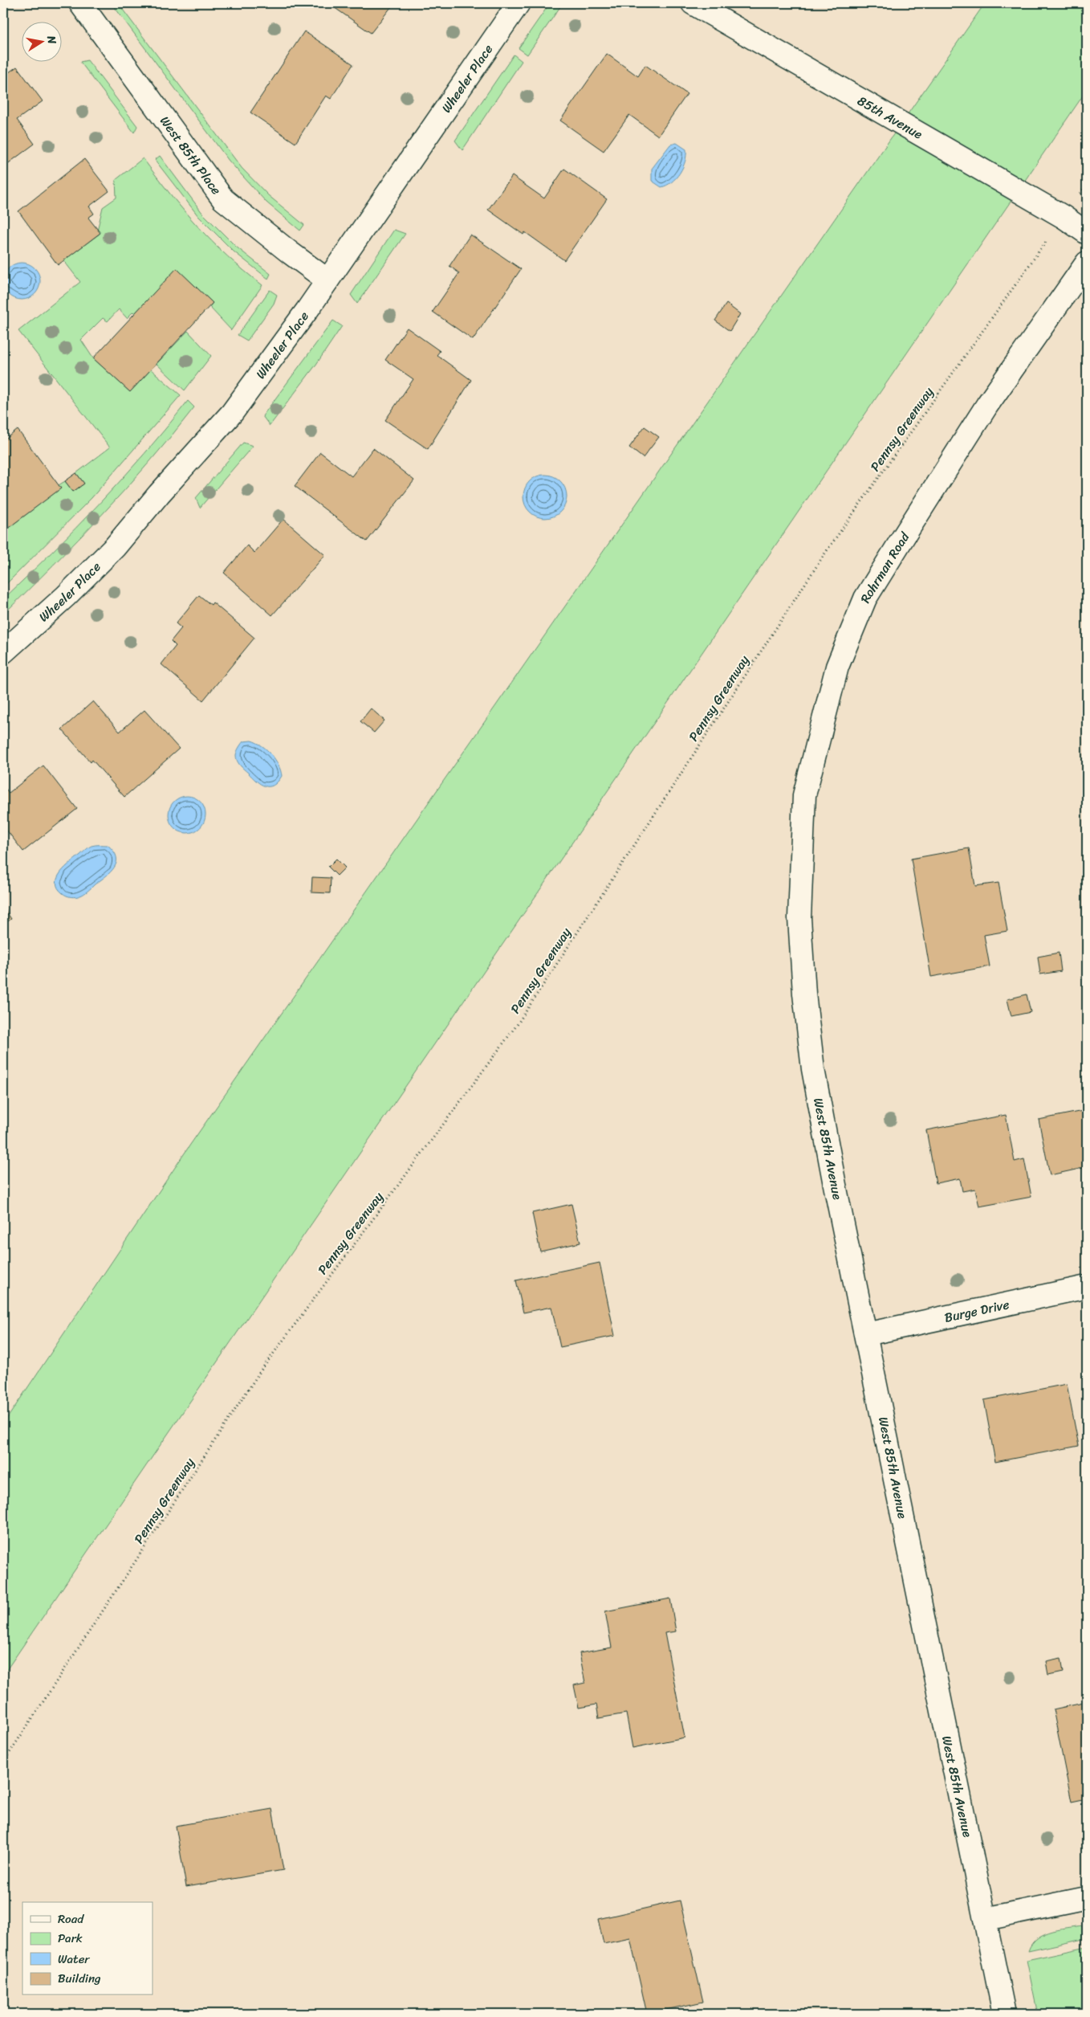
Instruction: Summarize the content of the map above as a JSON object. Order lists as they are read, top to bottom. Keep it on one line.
{"streets":{"street":["Wheeler Place","85th Avenue","West 85th Place","Rohrman Road","West 85th Avenue","Burge Drive"],"path":["Pennsy Greenway"]},"crossings":[["Wheeler Place","West 85th Place"],["85th Avenue","Pennsy Greenway"],["Rohrman Road","West 85th Avenue"],["West 85th Avenue","Burge Drive"]],"legend":["Road","Park","Water","Building"],"north":"right"}
